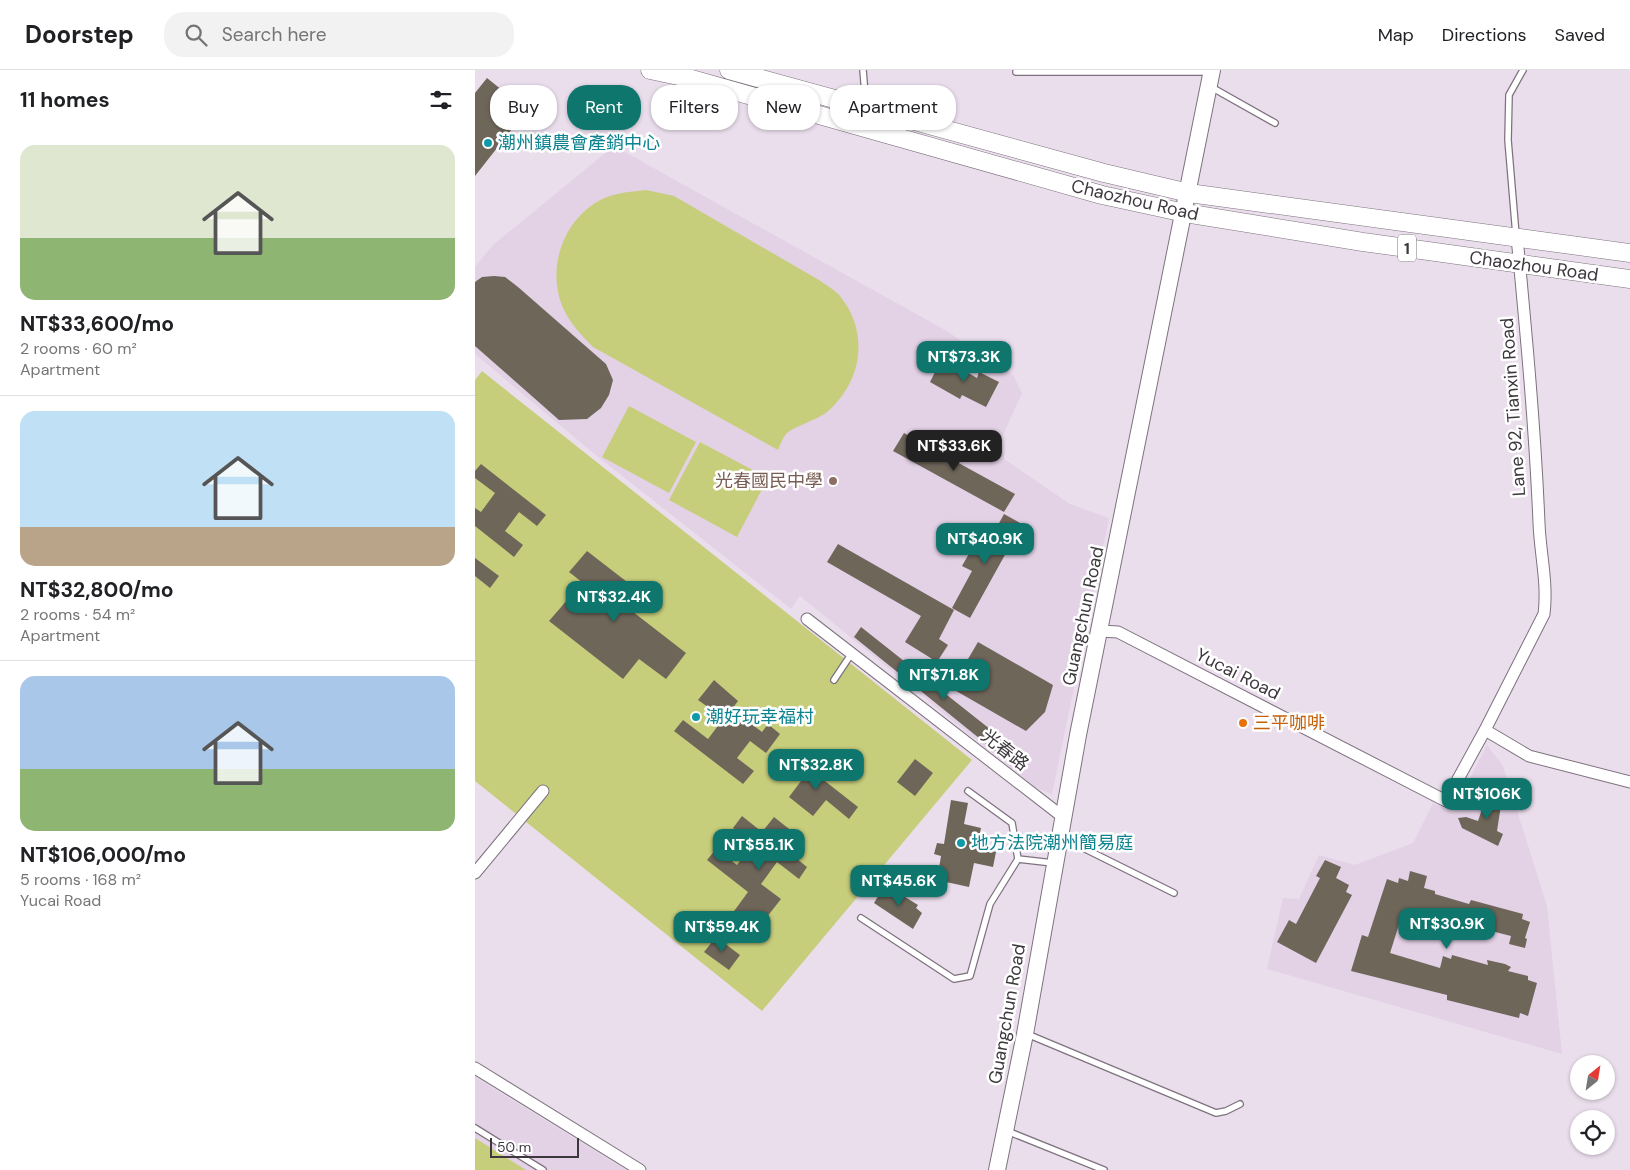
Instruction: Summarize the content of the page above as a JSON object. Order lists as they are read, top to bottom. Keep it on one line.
{"streets":{"main road":["Chaozhou Road","1","Guangchun Road"],"street":["Lane 92, Tianxin Road","Yucai Road","光春路"]},"crossings":[["Chaozhou Road","Lane 92, Tianxin Road"],["Chaozhou Road","Guangchun Road"],["Lane 92, Tianxin Road","Yucai Road"],["Guangchun Road","Yucai Road"],["Guangchun Road","光春路"]],"places":["潮州鎮農會產銷中心","光春國民中學","潮好玩幸福村","三平咖啡","地方法院潮州簡易庭"],"scale_bar":"50 m","north":"top right","page":{"header":"Doorstep","search":"Search here","nav":["Map","Directions","Saved"],"heading":"11 homes","chip":["Buy","Rent","Filters","New","Apartment"],"list":[{"name":"NT$33,600/mo","note":"2 rooms · 60 m² · Apartment"},{"name":"NT$32,800/mo","note":"2 rooms · 54 m² · Apartment"},{"name":"NT$106,000/mo","note":"5 rooms · 168 m² · Yucai Road"}],"price":["NT$73.3K","NT$33.6K","NT$40.9K","NT$32.4K","NT$71.8K","NT$32.8K","NT$106K","NT$55.1K","NT$45.6K","NT$30.9K","NT$59.4K"],"scale":"50 m"}}
